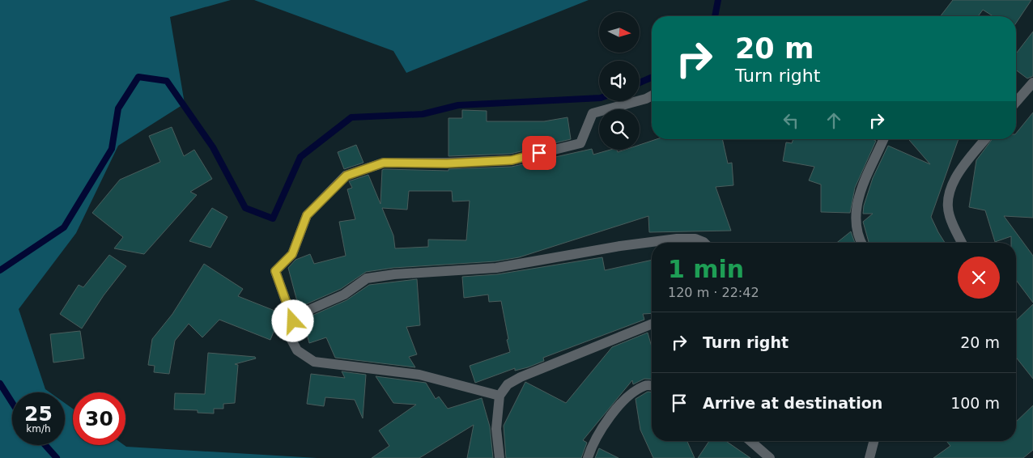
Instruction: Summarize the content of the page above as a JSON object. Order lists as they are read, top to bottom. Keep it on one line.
{"north":"right","page":{"turn":["20 m","Turn right"],"heading":["1 min","120 m · 22:42"],"list":[{"name":"Turn right","value":"20 m"},{"name":"Arrive at destination","value":"100 m"}],"speed":"25 km/h","limit":"30"}}
